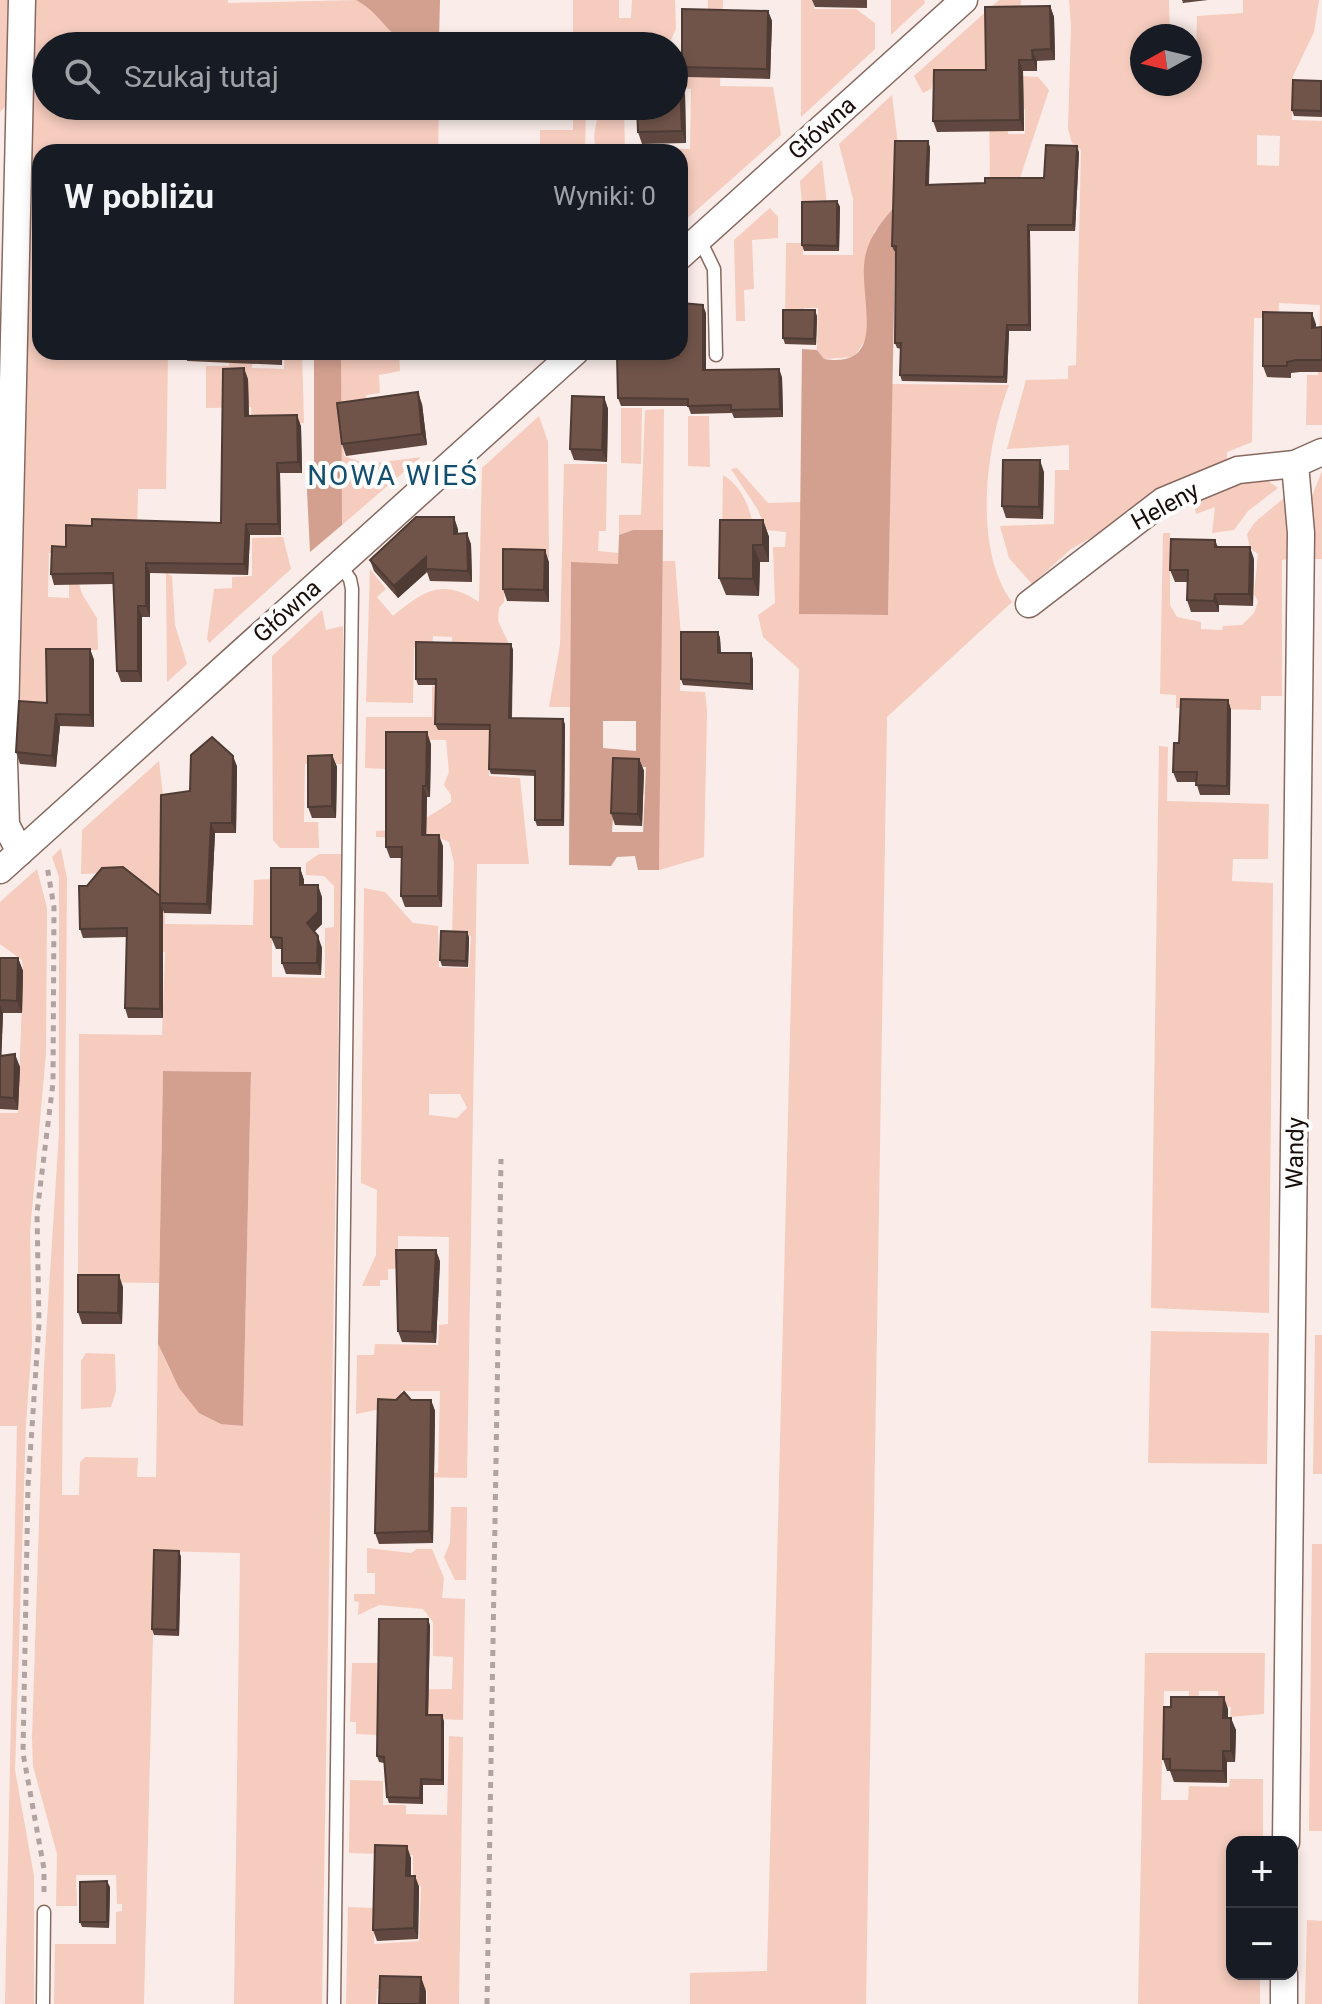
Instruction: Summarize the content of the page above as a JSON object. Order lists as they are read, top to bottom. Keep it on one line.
{"streets":{"street":["Główna","Heleny","Wandy"]},"crossings":[["Heleny","Wandy"]],"districts":["NOWA WIEŚ"],"north":"left","page":{"search":"Szukaj tutaj","heading":["W pobliżu","Wyniki: 0"],"map_buttons":["+","−"]}}
